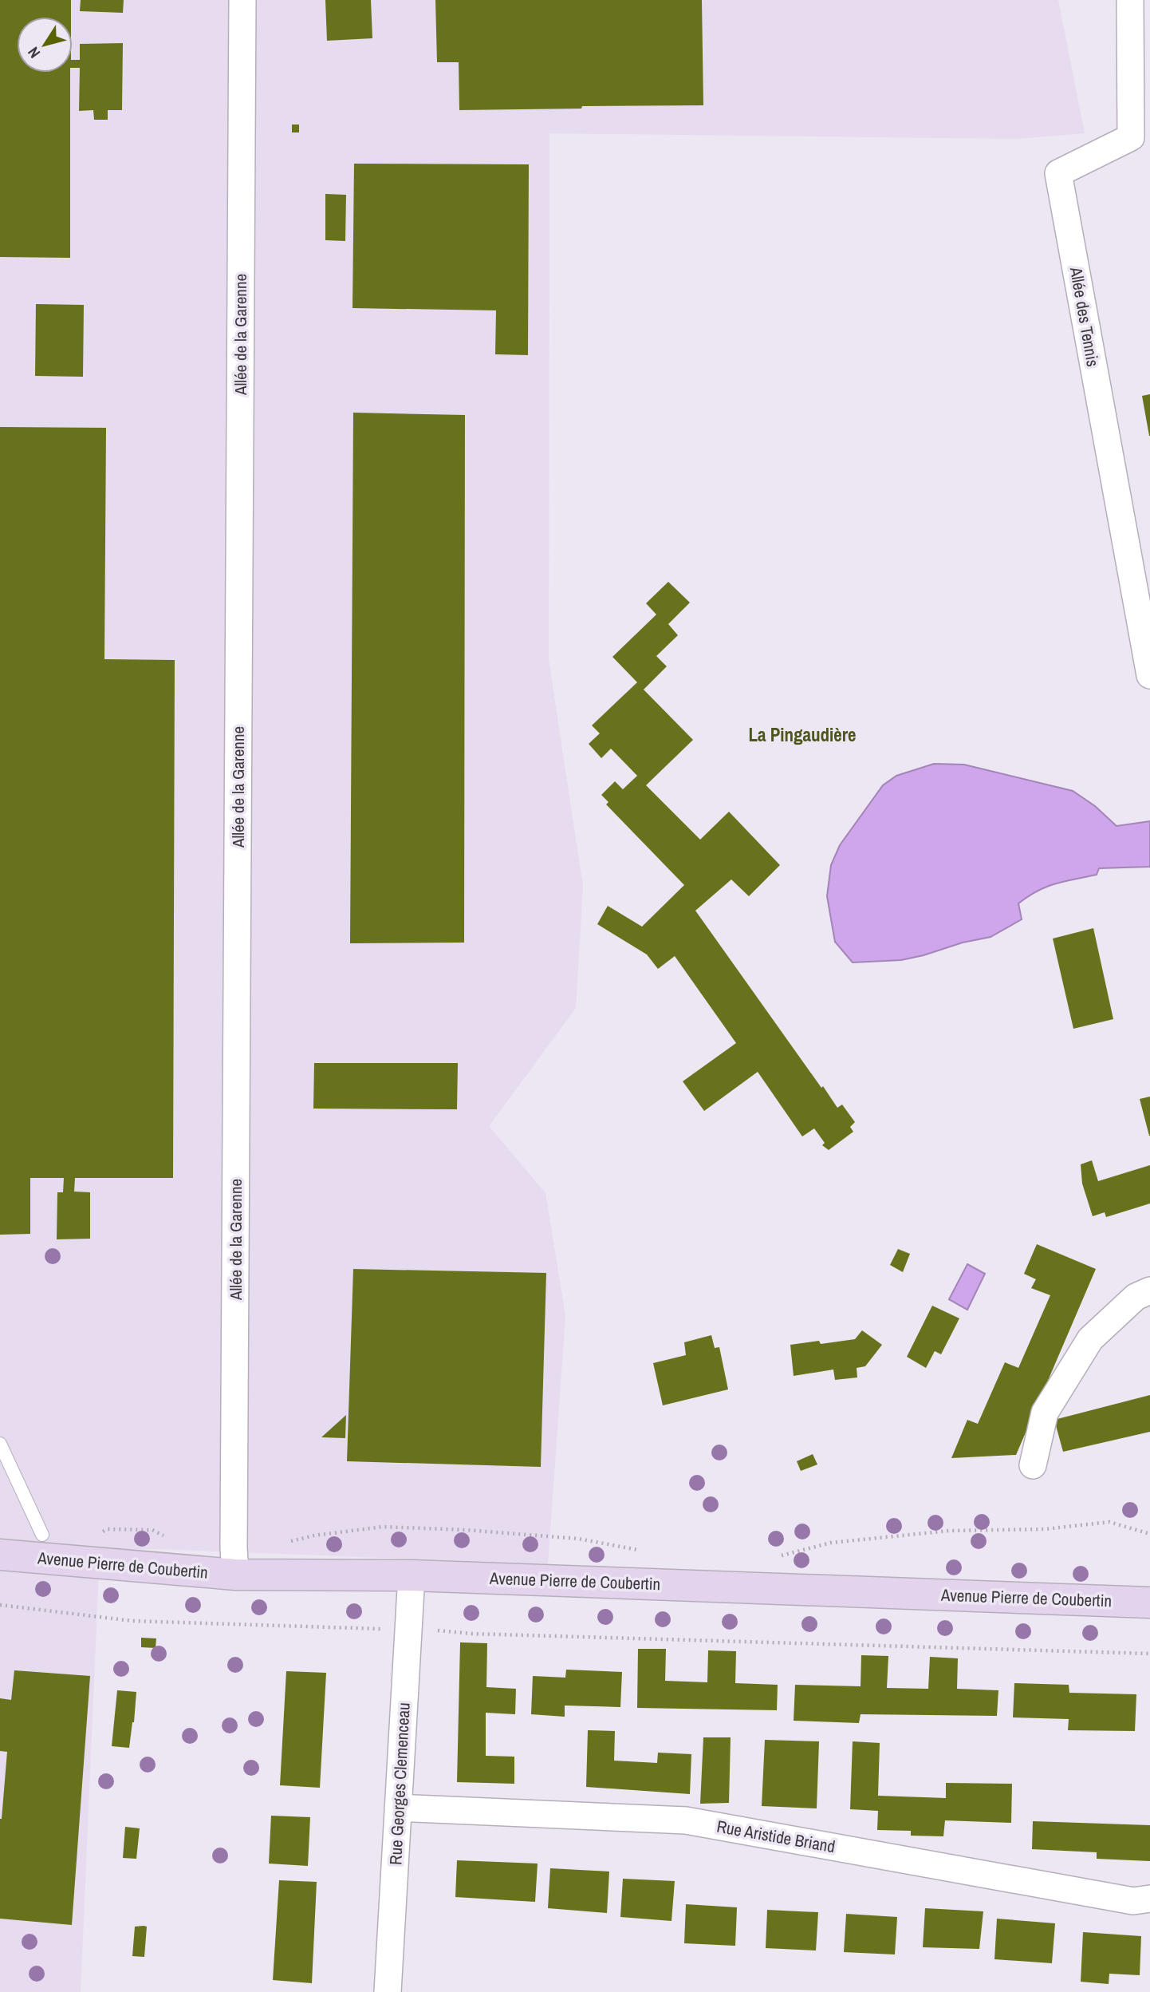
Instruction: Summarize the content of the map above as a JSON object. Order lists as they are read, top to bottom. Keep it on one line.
{"streets":{"street":["Allée des Tennis","Allée de la Garenne","Avenue Pierre de Coubertin","Rue Georges Clemenceau","Rue Aristide Briand"]},"crossings":[["Allée de la Garenne","Avenue Pierre de Coubertin"],["Avenue Pierre de Coubertin","Rue Georges Clemenceau"],["Rue Georges Clemenceau","Rue Aristide Briand"]],"districts":["La Pingaudière"],"north":"bottom left"}
